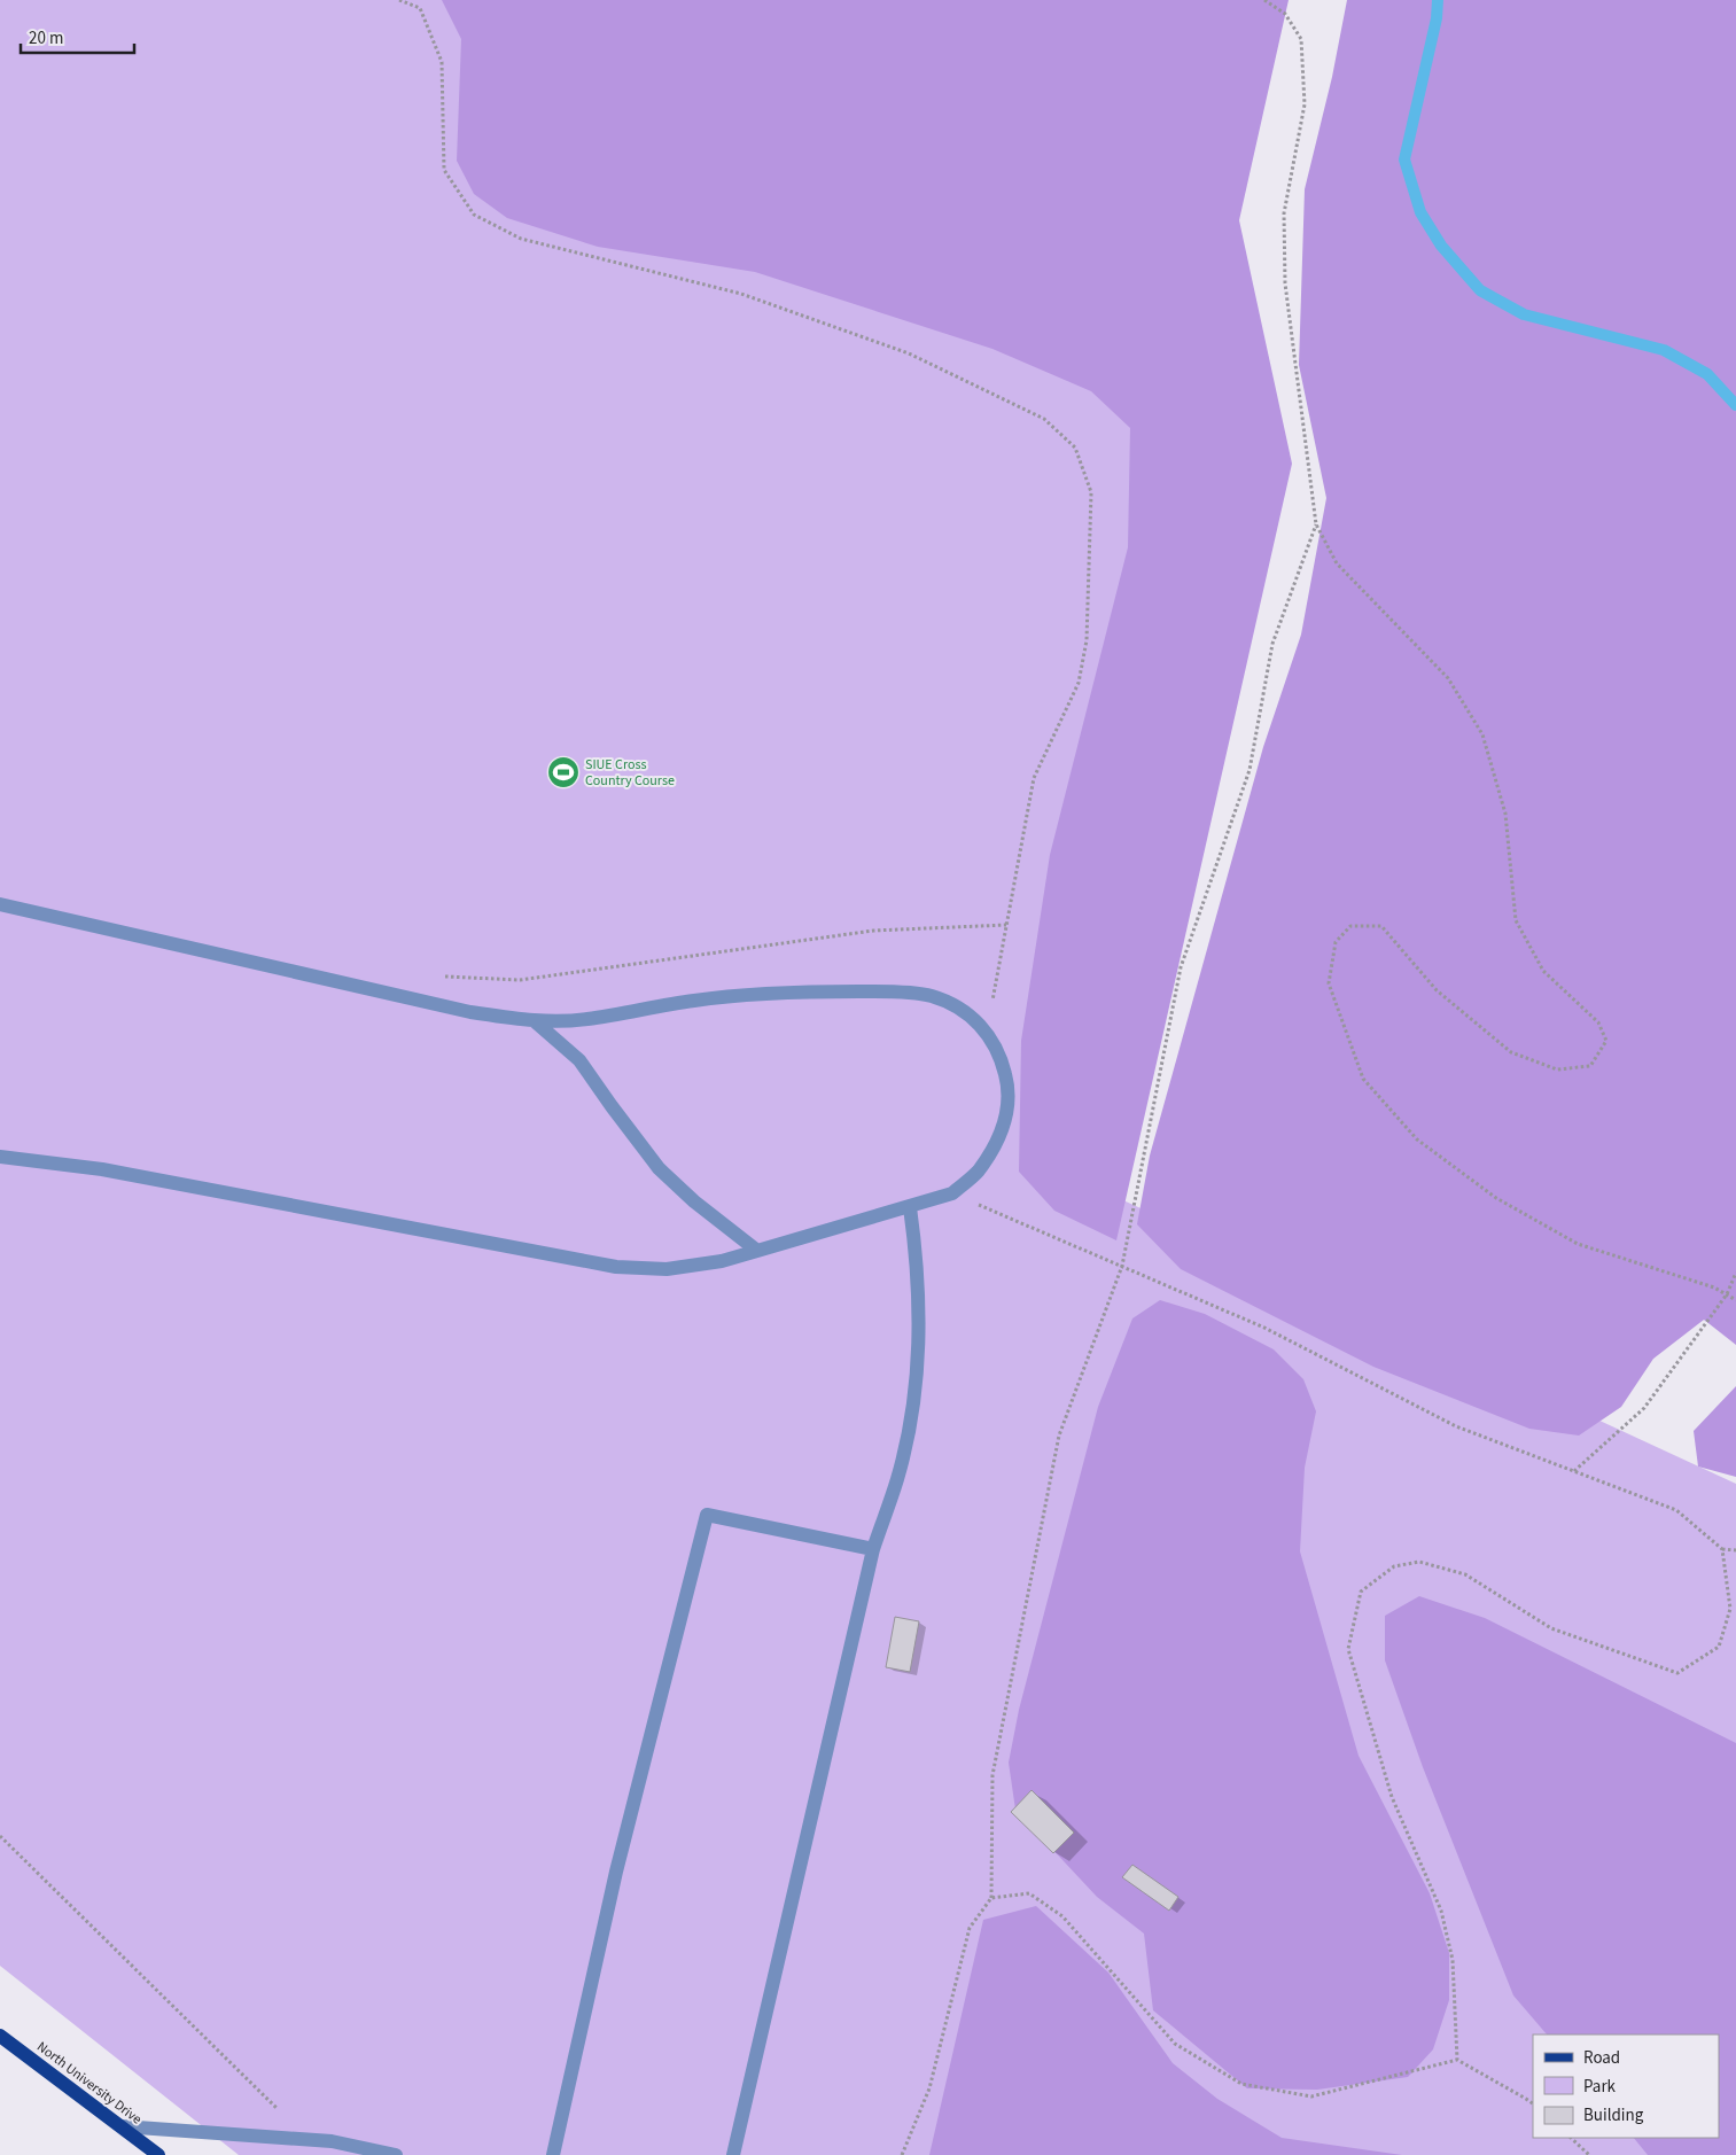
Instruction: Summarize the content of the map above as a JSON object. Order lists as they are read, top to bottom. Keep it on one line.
{"streets":{"main road":["North University Drive"]},"places":{"sports":["SIUE Cross Country Course"]},"legend":["Road","Park","Building"],"scale_bar":"20 m"}
